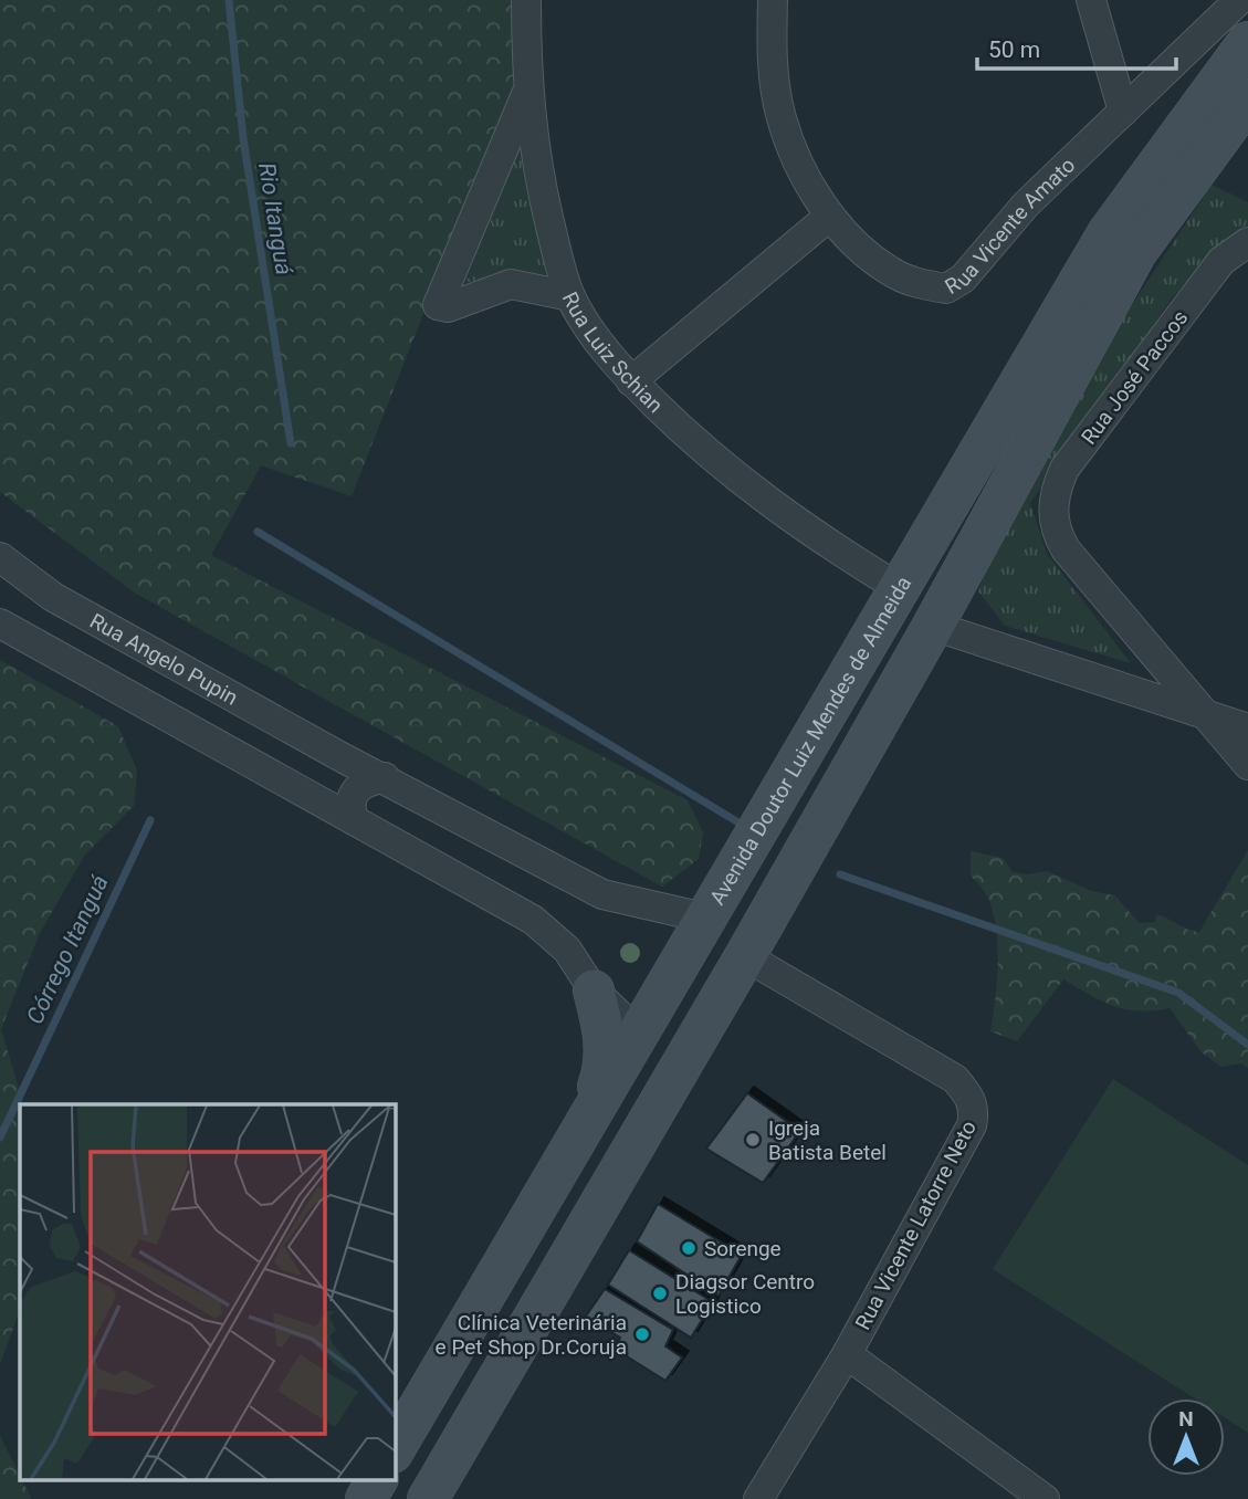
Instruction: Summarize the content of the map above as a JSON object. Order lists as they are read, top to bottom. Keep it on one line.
{"streets":{"main road":["Avenida Doutor Luiz Mendes de Almeida"],"street":["Rua Vicente Amato","Rua Luiz Schian","Rua José Paccos","Rua Angelo Pupin","Rua Vicente Latorre Neto"]},"crossings":[["Rua Luiz Schian","Avenida Doutor Luiz Mendes de Almeida"],["Rua Angelo Pupin","Avenida Doutor Luiz Mendes de Almeida"]],"water":["Rio Itanguá","Córrego Itanguá"],"places":["Igreja Batista Betel","Sorenge","Diagsor Centro Logistico","Clínica Veterinária e Pet Shop Dr.Coruja"],"scale_bar":"50 m","north":"top"}
